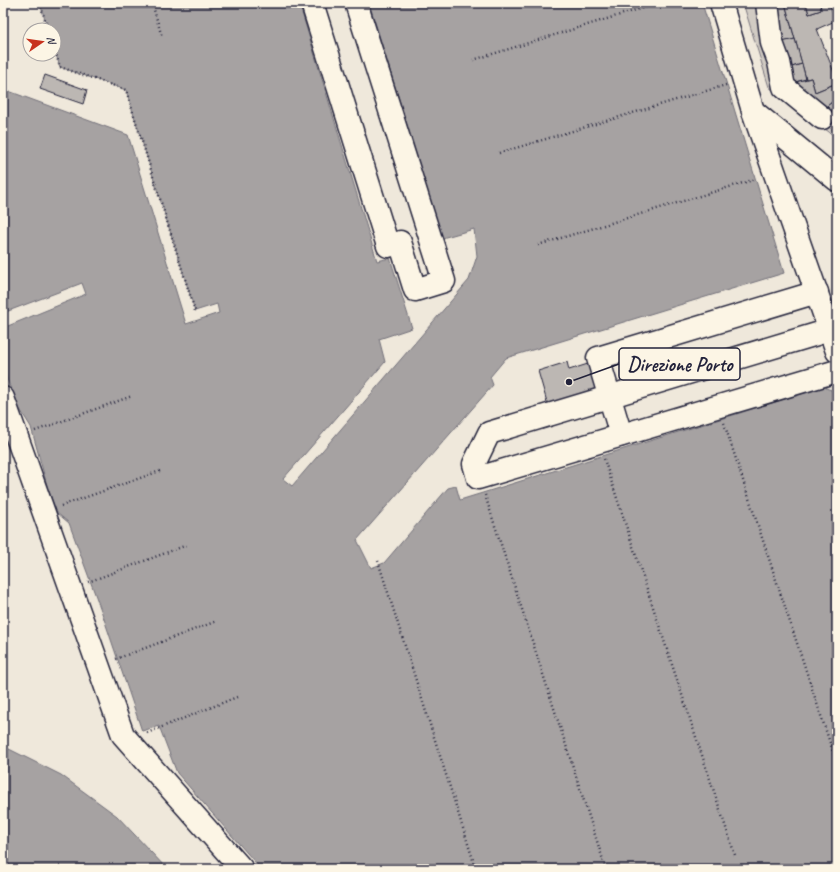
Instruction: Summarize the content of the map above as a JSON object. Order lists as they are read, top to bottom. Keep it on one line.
{"places":["Direzione Porto"],"north":"right"}
